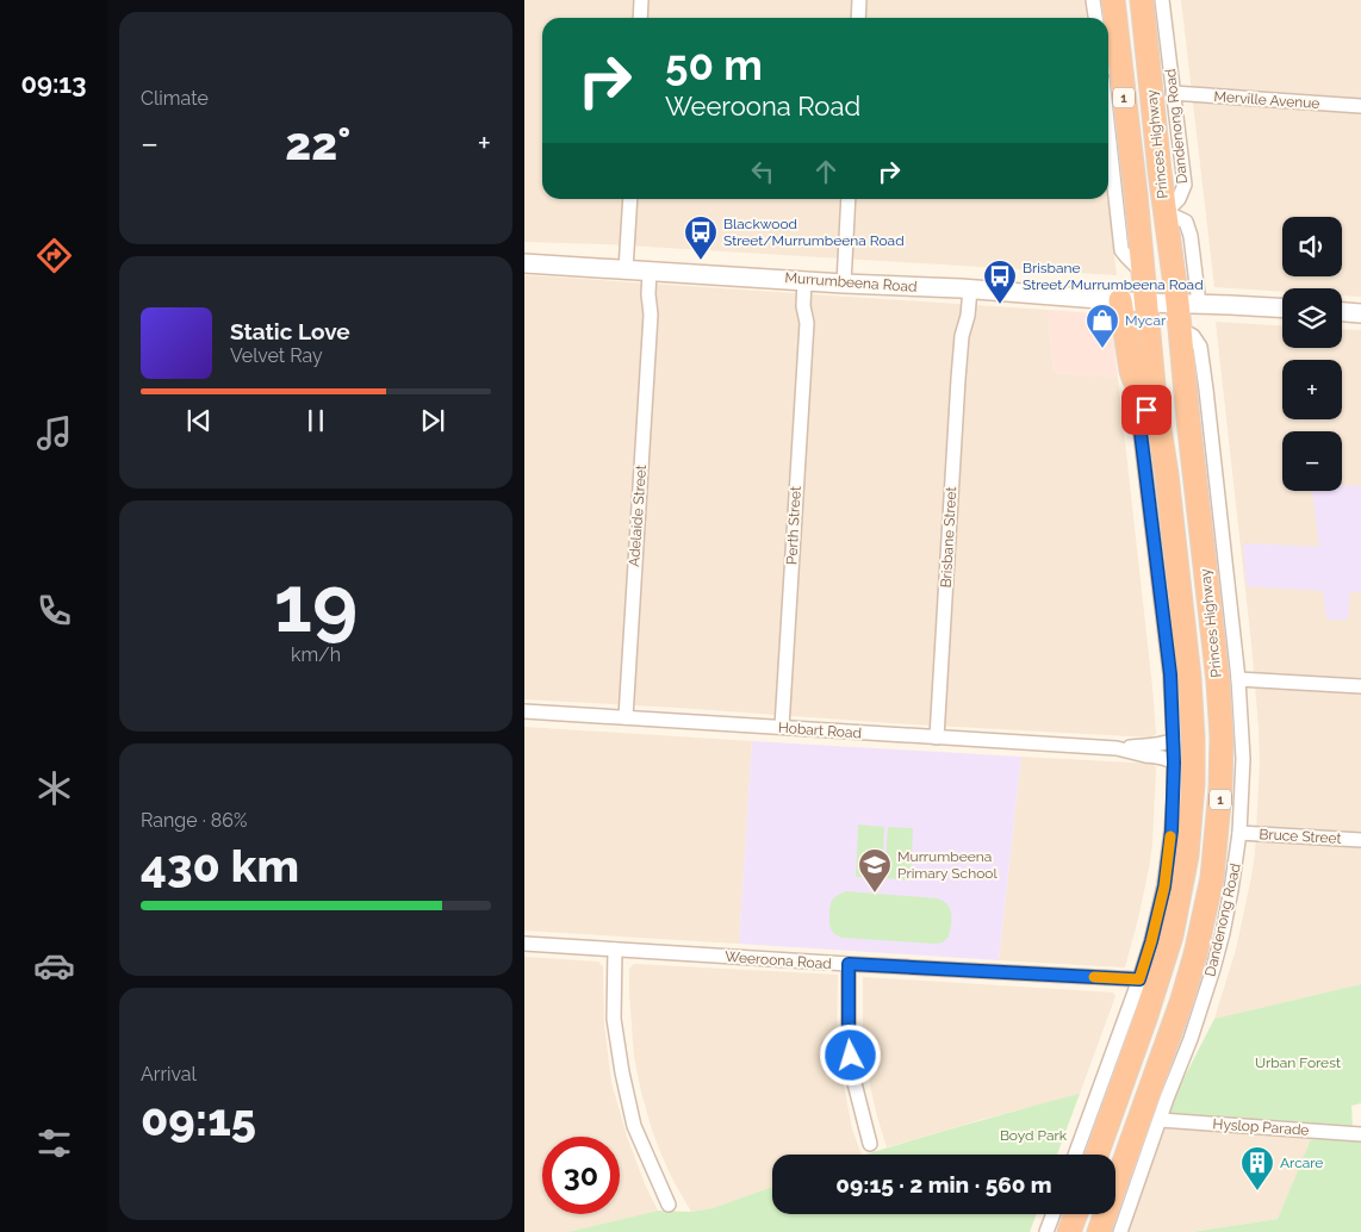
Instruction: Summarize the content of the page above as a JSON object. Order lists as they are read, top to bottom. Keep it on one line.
{"streets":{"highway":["1","Princes Highway"],"main road":["Murrumbeena Road"],"street":["Merville Avenue","Dandenong Road","Adelaide Street","Perth Street","Brisbane Street","Hobart Road","Bruce Street","Weeroona Road","Hyslop Parade"]},"crossings":[["Merville Avenue","Dandenong Road"],["Dandenong Road","Princes Highway"],["Dandenong Road","Hobart Road"],["Dandenong Road","Bruce Street"],["Dandenong Road","Weeroona Road"],["Dandenong Road","Hyslop Parade"],["Princes Highway","Murrumbeena Road"],["Princes Highway","Hyslop Parade"],["Murrumbeena Road","Adelaide Street"],["Murrumbeena Road","Perth Street"],["Murrumbeena Road","Brisbane Street"],["Adelaide Street","Hobart Road"],["Perth Street","Hobart Road"],["Brisbane Street","Hobart Road"]],"parks":["Urban Forest","Boyd Park"],"places":{"bus stop":["Blackwood Street/Murrumbeena Road","Brisbane Street/Murrumbeena Road"],"shop":["Mycar"],"school or university":["Murrumbeena Primary School"],"building":["Arcare"]},"page":{"tabs":"09:13","tile":["Climate",["19","km/h"],["Range · 86%","430 km"],["Arrival","09:15"]],"turn":["50 m","Weeroona Road"],"heat":["−","22°","+"],"map_buttons":["+","−"],"song":["Static Love","Velvet Ray"],"limit":"30","trip":"09:15 · 2 min · 560 m"}}
